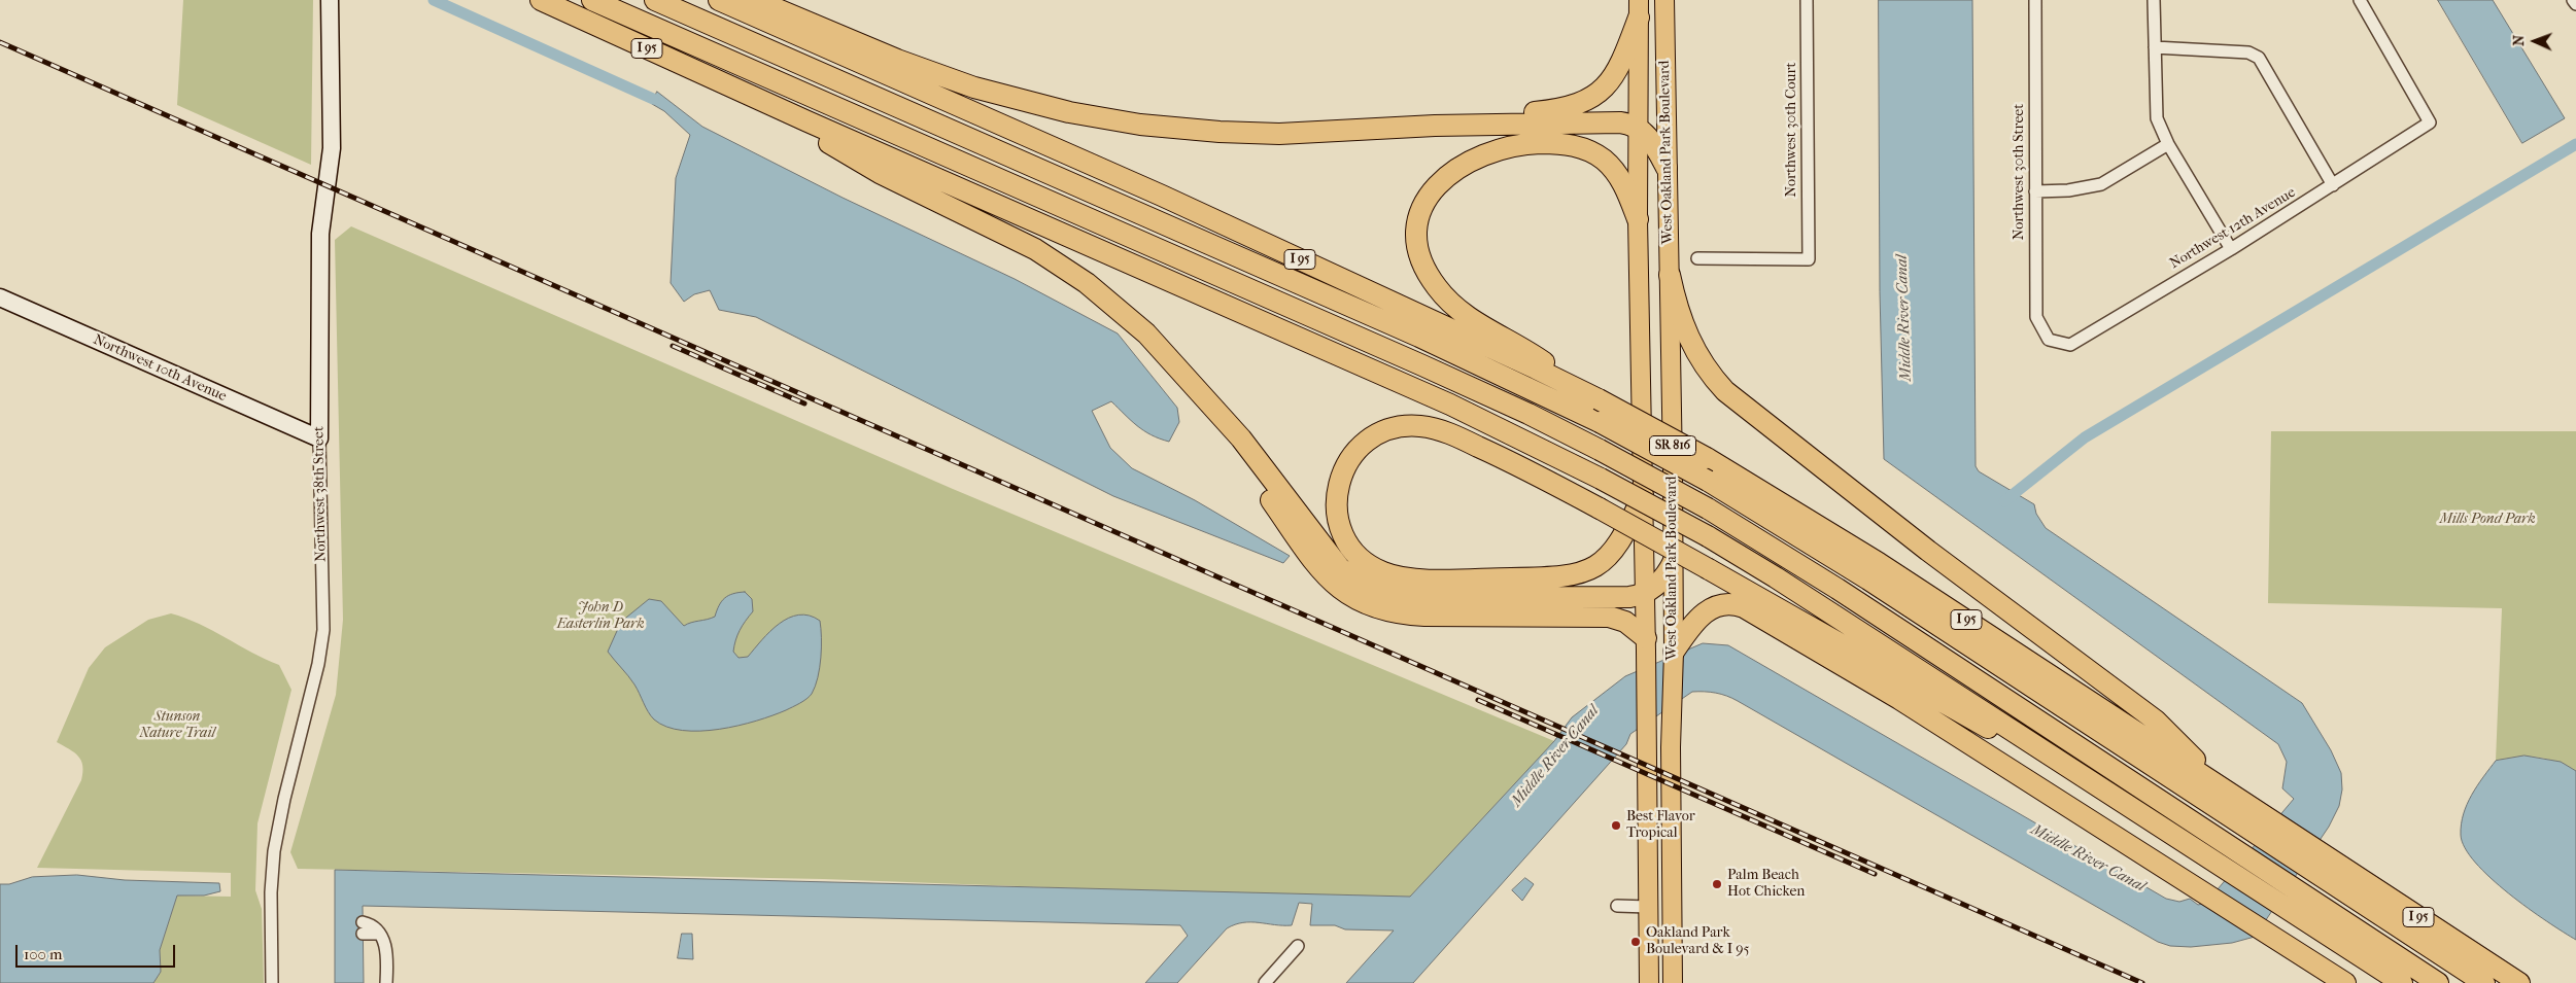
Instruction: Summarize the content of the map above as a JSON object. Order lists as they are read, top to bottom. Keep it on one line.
{"streets":{"highway":["I 95"],"main road":["West Oakland Park Boulevard","SR 816"],"street":["Northwest 30th Court","Northwest 30th Street","Northwest 12th Avenue","Northwest 10th Avenue","Northwest 38th Street"]},"crossings":[["Northwest 30th Street","Northwest 12th Avenue"],["Northwest 10th Avenue","Northwest 38th Street"]],"water":["Middle River Canal"],"parks":["Mills Pond Park","John D Easterlin Park","Stunson Nature Trail"],"places":["Best Flavor Tropical","Palm Beach Hot Chicken","Oakland Park Boulevard & I 95"],"scale_bar":"100 m","north":"left"}
